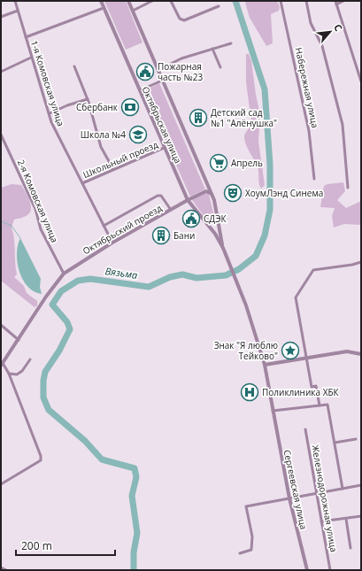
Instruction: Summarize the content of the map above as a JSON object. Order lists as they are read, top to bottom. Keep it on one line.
{"streets":{"street":["1-я Комовская улица","Набережная улица","Октябрьская улица","Школьный проезд","2-я Комовская улица","Октябрьский проезд","Сергеевская улица","Железнодорожная улица"]},"crossings":[["1-я Комовская улица","Школьный проезд"],["1-я Комовская улица","Октябрьский проезд"],["Октябрьская улица","Школьный проезд"],["Октябрьская улица","Октябрьский проезд"],["Октябрьская улица","Сергеевская улица"],["2-я Комовская улица","Октябрьский проезд"]],"water":["Вязьма"],"places":{"public building":["Пожарная часть №23","СДЭК"],"bank":["Сбербанк"],"building":["Детский сад №1 \"Алёнушка\"","Бани"],"school or university":["Школа №4"],"supermarket":["Апрель"],"theatre":["ХоумЛэнд Синема"],"place":["Знак \"Я люблю Тейково\""],"hospital":["Поликлиника ХБК"]},"scale_bar":"200 m","north":"top right"}
